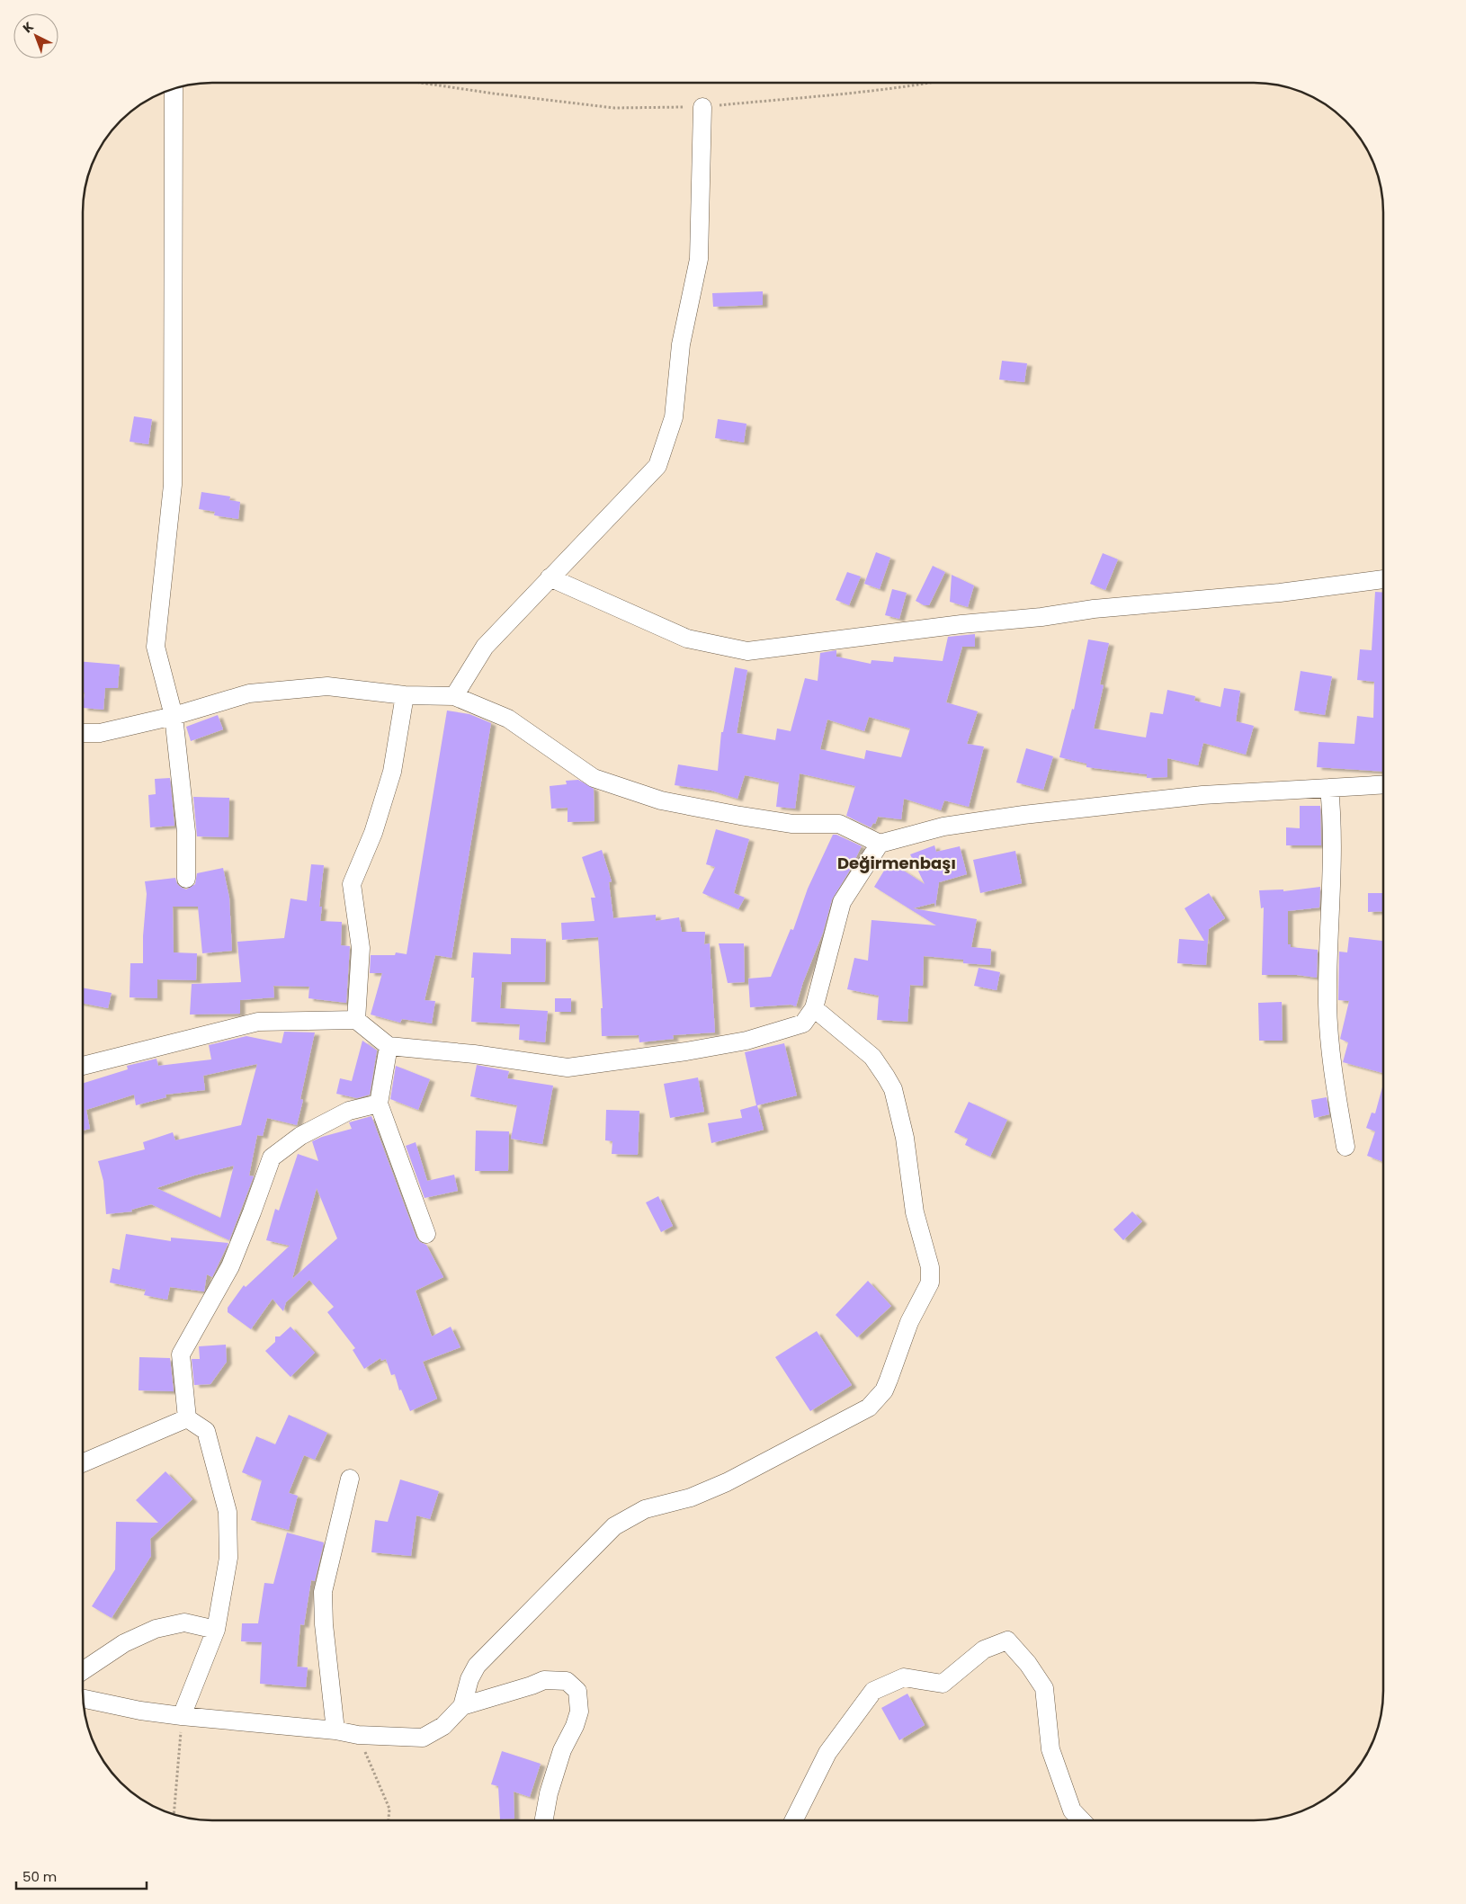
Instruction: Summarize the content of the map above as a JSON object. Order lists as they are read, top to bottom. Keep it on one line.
{"districts":["Değirmenbaşı"],"scale_bar":"50 m","north":"top left"}
